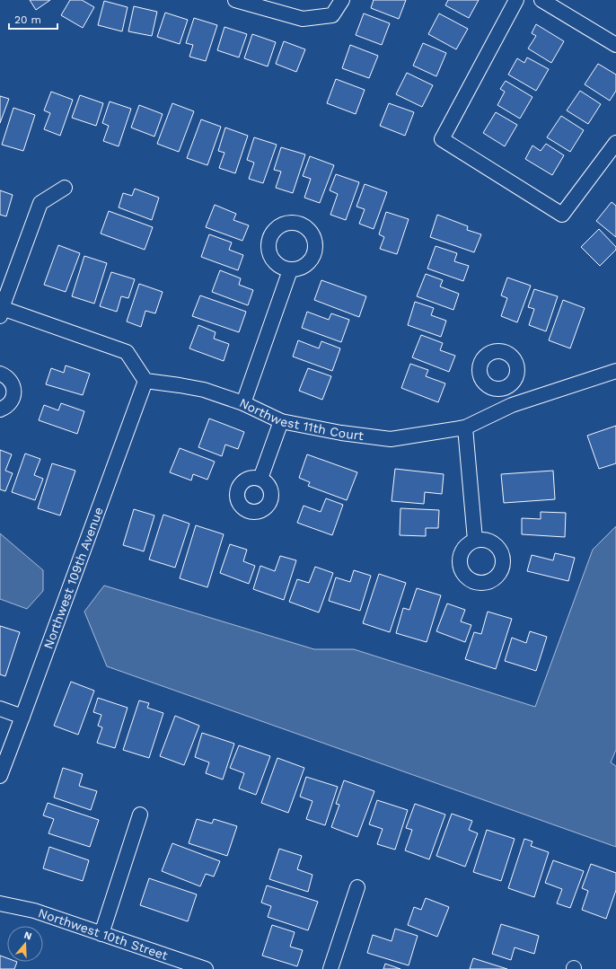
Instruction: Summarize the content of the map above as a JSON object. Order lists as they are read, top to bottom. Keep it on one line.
{"streets":{"street":["Northwest 11th Court","Northwest 109th Avenue","Northwest 10th Street"]},"crossings":[["Northwest 11th Court","Northwest 109th Avenue"]],"scale_bar":"20 m","north":"top"}
